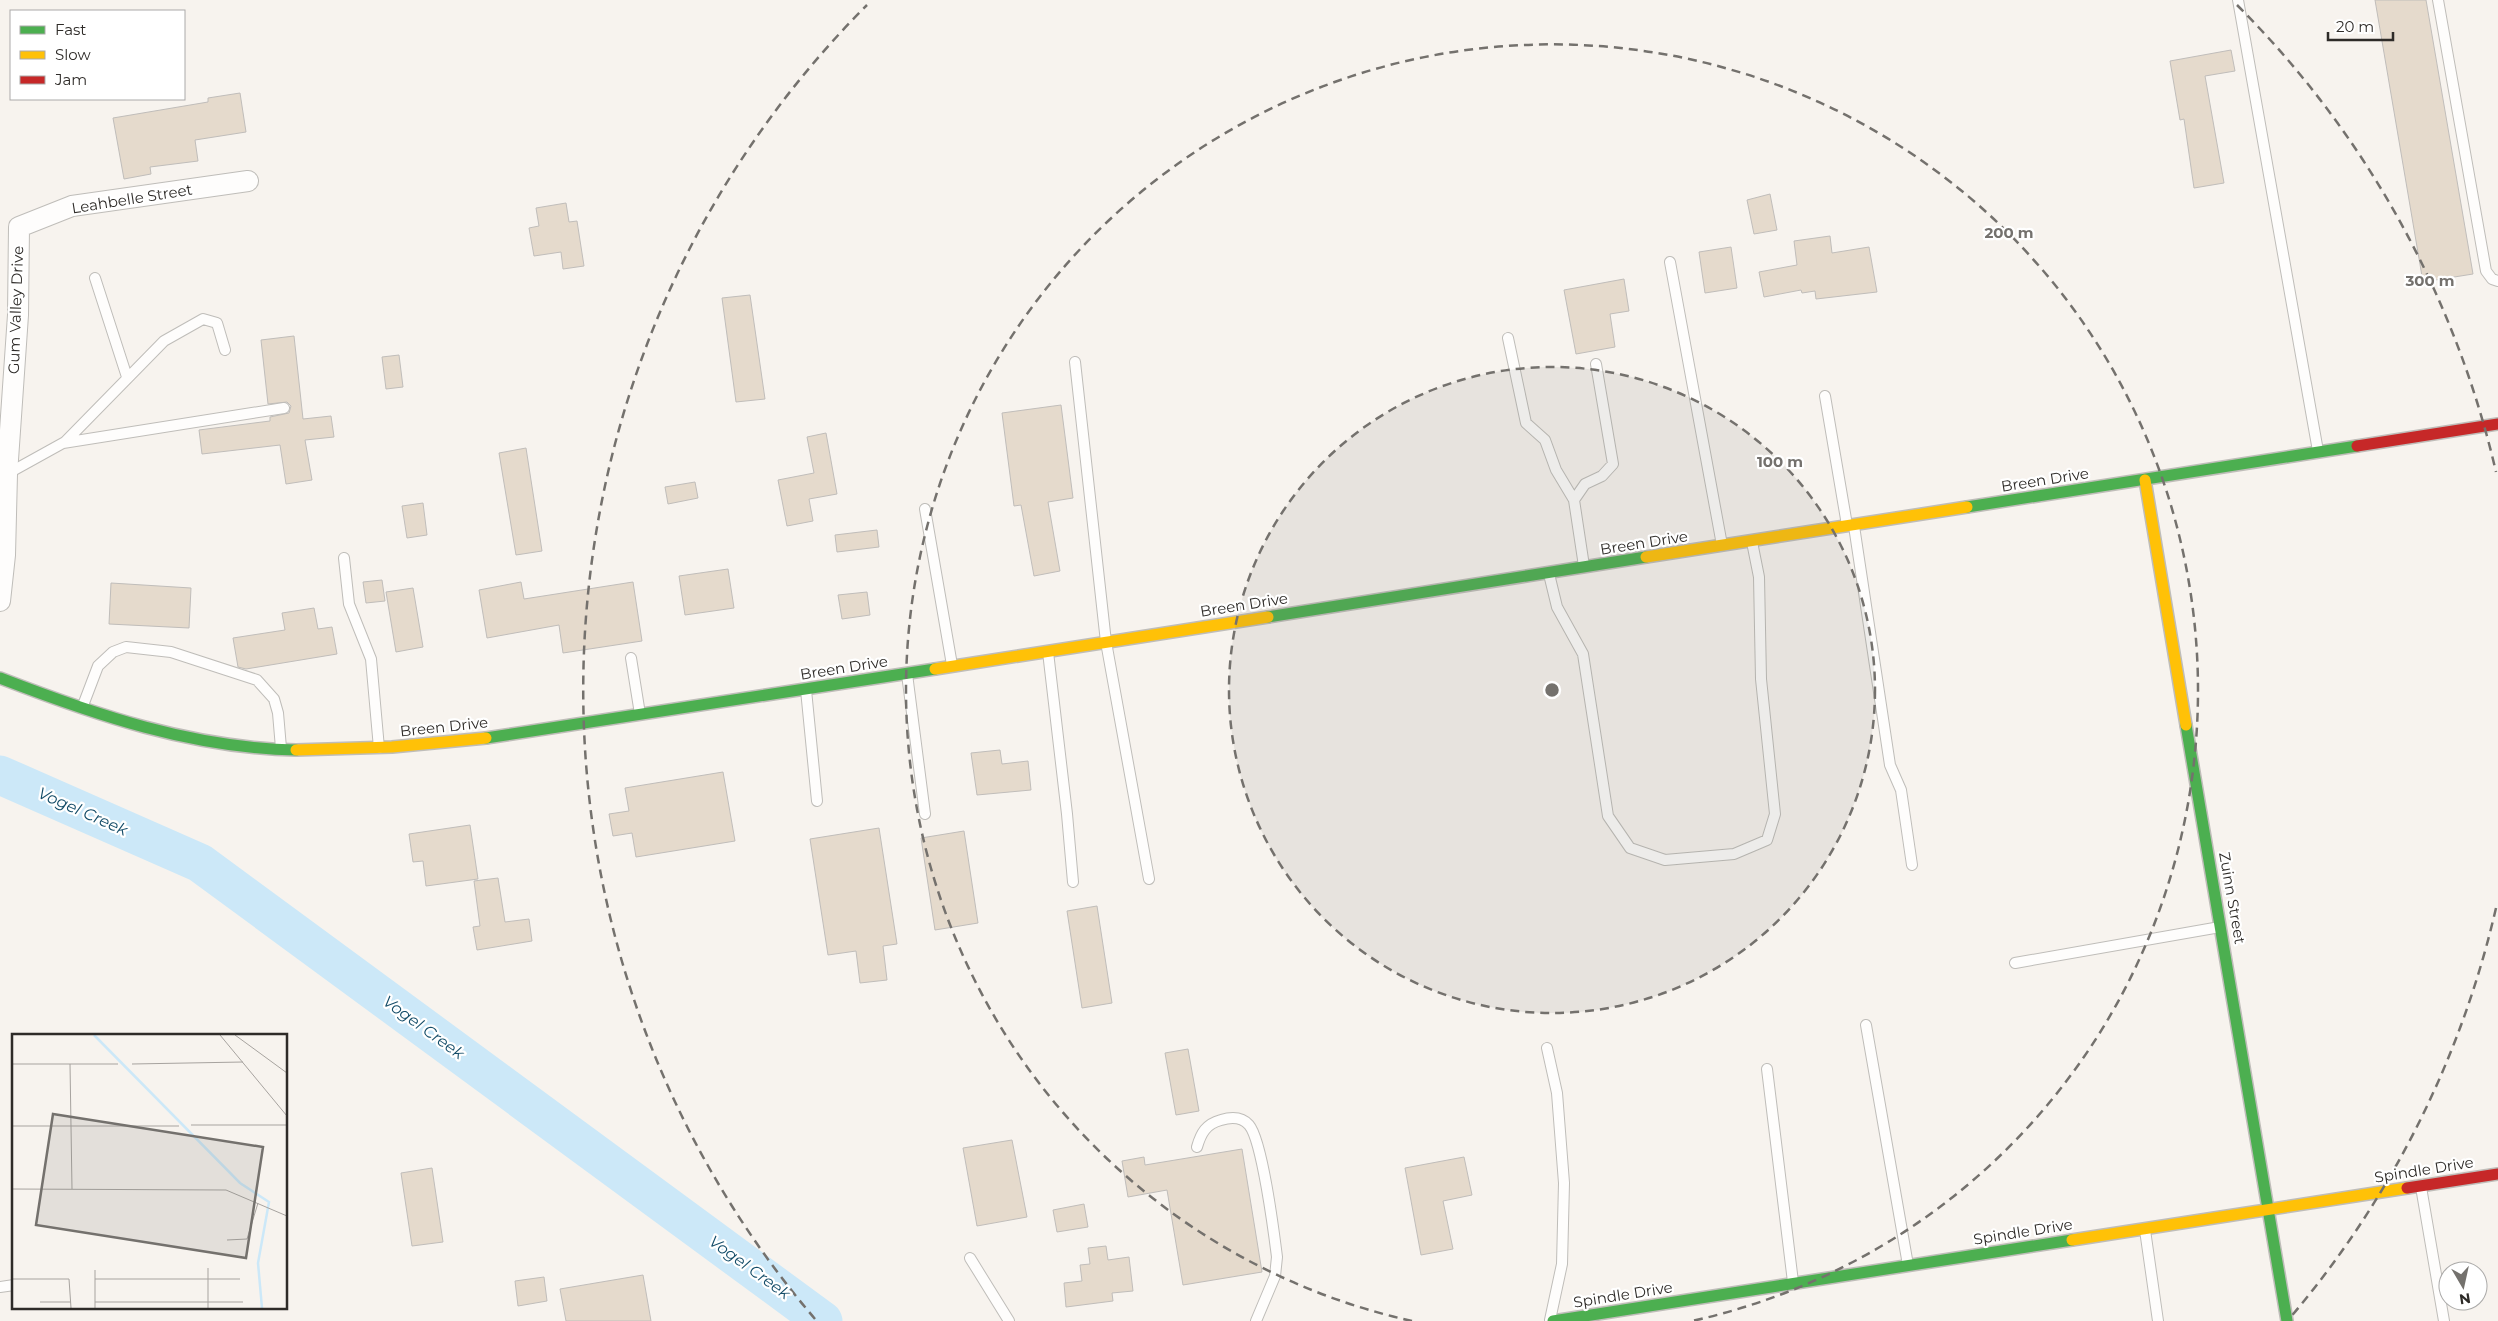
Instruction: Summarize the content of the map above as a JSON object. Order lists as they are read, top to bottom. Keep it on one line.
{"streets":{"street":["Leahbelle Street","Gum Valley Drive","Breen Drive","Zuinn Street","Spindle Drive"]},"crossings":[["Leahbelle Street","Gum Valley Drive"],["Breen Drive","Zuinn Street"],["Zuinn Street","Spindle Drive"]],"water":["Vogel Creek"],"legend":["Fast","Slow","Jam"],"scale_bar":"20 m","north":"bottom","rings":["200 m","300 m","100 m"]}
